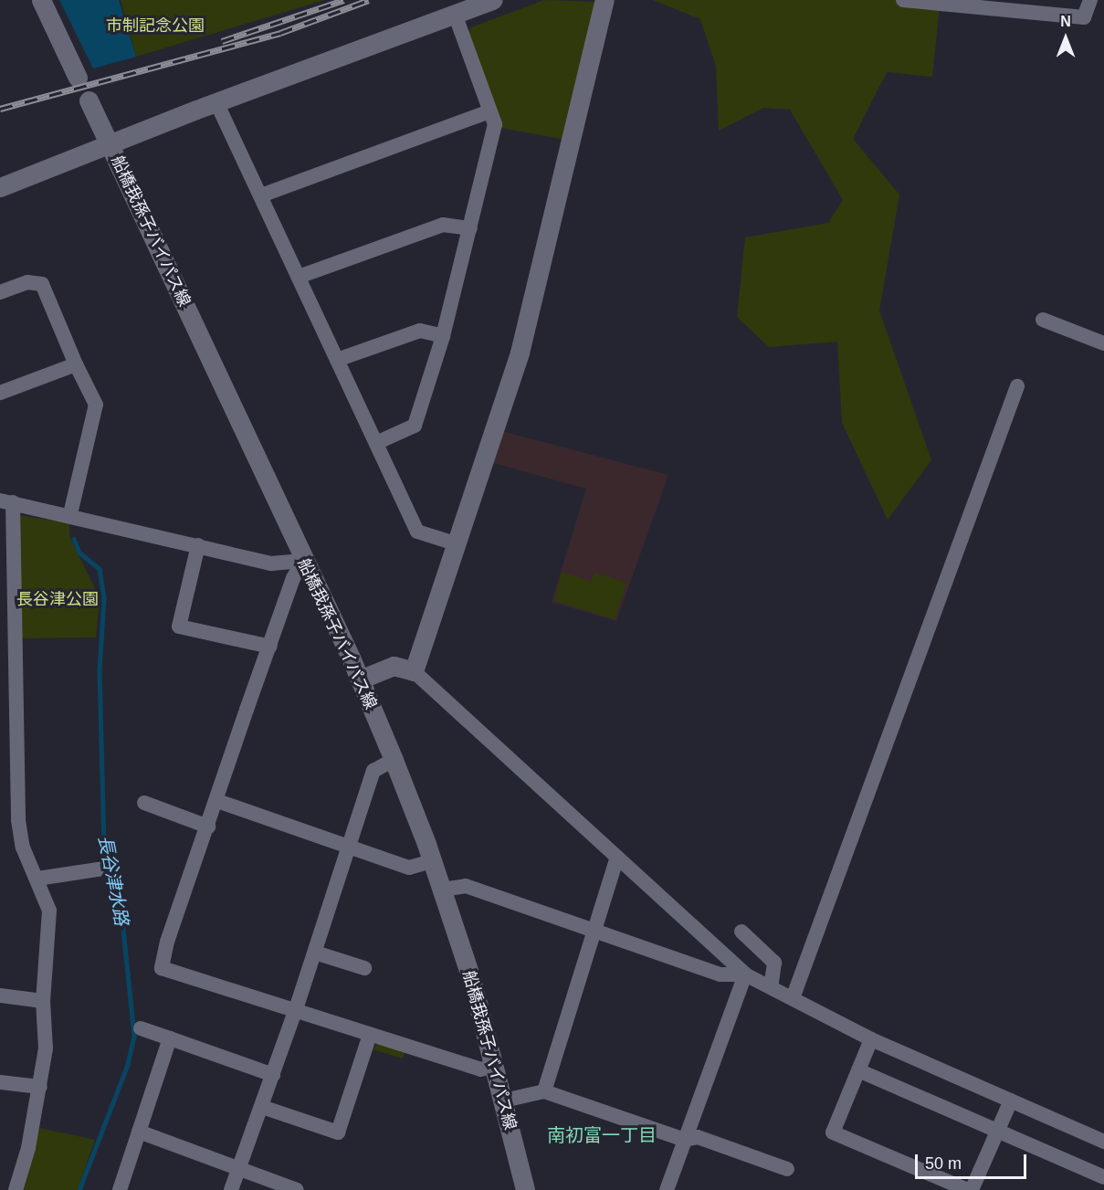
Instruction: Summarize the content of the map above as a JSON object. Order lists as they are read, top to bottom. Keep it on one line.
{"streets":{"street":["船橋我孫子バイパス線"]},"districts":["南初富一丁目"],"water":["長谷津水路"],"parks":["市制記念公園","長谷津公園"],"scale_bar":"50 m","north":"top"}
